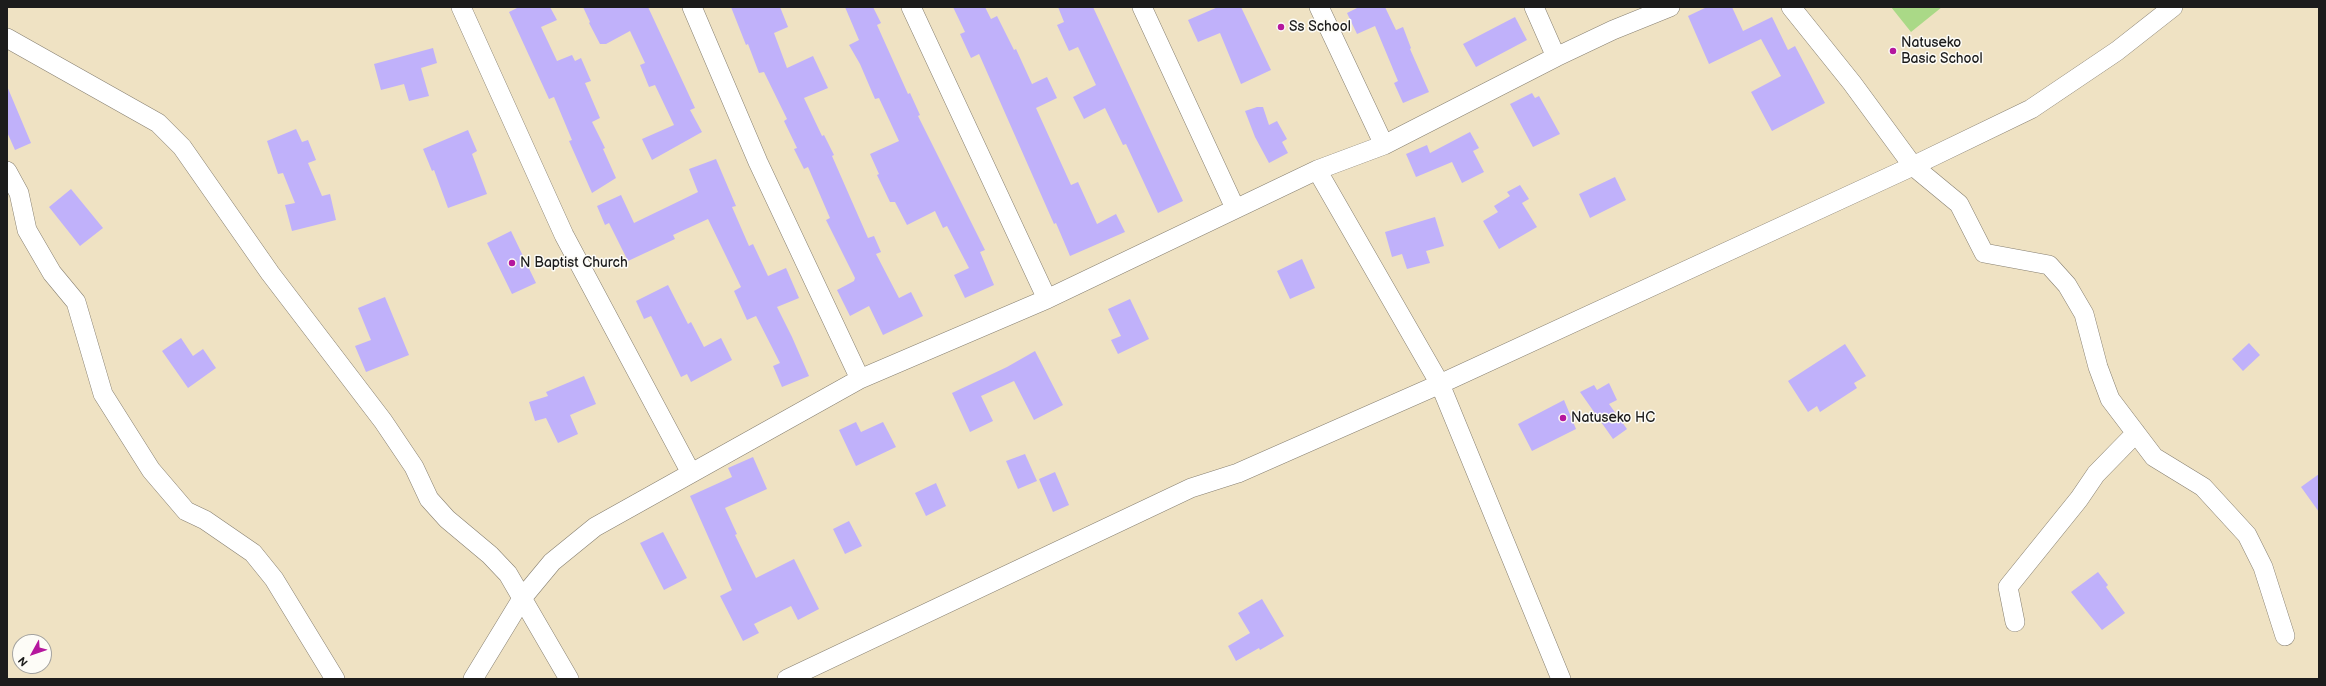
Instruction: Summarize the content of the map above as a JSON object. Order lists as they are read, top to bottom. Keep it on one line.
{"places":["Ss School","Natuseko Basic School","N Baptist Church","Natuseko HC"],"north":"bottom left"}
